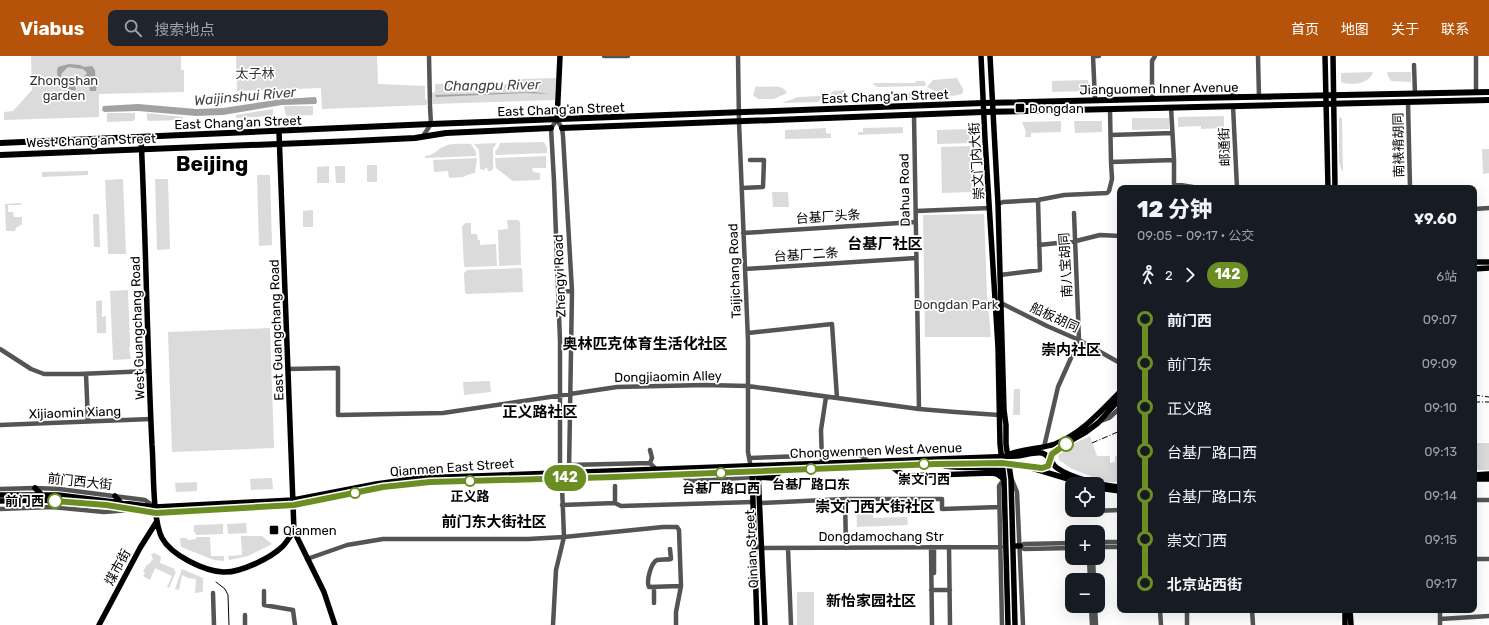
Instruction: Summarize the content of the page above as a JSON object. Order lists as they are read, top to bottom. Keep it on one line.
{"streets":{"highway":["Jianguomen Inner Avenue","East Chang'an Street","West Chang'an Street"],"main road":["崇文门内大街","West Guangchang Road","East Guangchang Road","Chongwenmen West Avenue","Qianmen East Street","Qinian Street","煤市街"],"street":["邮通街","Dahua Road","台基厂头条","台基厂二条","南八宝胡同","Taijichang Road","Zhengyi Road","船板胡同","Dongjiaomin Alley","Xijiaomin Xiang","前门西大街","Dongdamochang Str"]},"crossings":[["Jianguomen Inner Avenue","East Chang'an Street"],["Jianguomen Inner Avenue","邮通街"],["Jianguomen Inner Avenue","崇文门内大街"],["East Chang'an Street","West Chang'an Street"],["East Chang'an Street","崇文门内大街"],["East Chang'an Street","Dahua Road"],["East Chang'an Street","Taijichang Road"],["East Chang'an Street","Zhengyi Road"],["East Chang'an Street","West Guangchang Road"],["East Chang'an Street","East Guangchang Road"],["West Chang'an Street","West Guangchang Road"],["West Chang'an Street","East Guangchang Road"],["崇文门内大街","船板胡同"],["崇文门内大街","Dongjiaomin Alley"],["崇文门内大街","Chongwenmen West Avenue"],["崇文门内大街","Dongdamochang Str"],["Dahua Road","台基厂头条"],["Dahua Road","台基厂二条"],["Dahua Road","Dongjiaomin Alley"],["台基厂头条","Taijichang Road"],["台基厂二条","Taijichang Road"],["南八宝胡同","船板胡同"],["Taijichang Road","Dongjiaomin Alley"],["Taijichang Road","Chongwenmen West Avenue"],["Taijichang Road","Qianmen East Street"],["Taijichang Road","Qinian Street"],["Zhengyi Road","Dongjiaomin Alley"],["Zhengyi Road","Qianmen East Street"],["West Guangchang Road","East Guangchang Road"],["West Guangchang Road","Xijiaomin Xiang"],["West Guangchang Road","Qianmen East Street"],["West Guangchang Road","前门西大街"],["West Guangchang Road","煤市街"],["East Guangchang Road","Dongjiaomin Alley"],["East Guangchang Road","Qianmen East Street"],["Chongwenmen West Avenue","Qianmen East Street"],["Chongwenmen West Avenue","Qinian Street"],["Qianmen East Street","前门西大街"],["Qianmen East Street","Qinian Street"],["Dongdamochang Str","Qinian Street"]],"districts":["Beijing","台基厂社区","奥林匹克体育生活化社区","崇内社区","正义路社区","崇文门西大街社区","前门东大街社区","新怡家园社区"],"water":["Changpu River","Waijinshui River"],"parks":["太子林","Zhongshan garden","Dongdan Park"],"places":{"transit":["Dongdan","Qianmen"],"other":["崇文门西","台基厂路口东","台基厂路口西","正义路","前门西"]},"lines":["bus line 142"],"page":{"header":"Viabus","search":"搜索地点","nav":["首页","地图","关于","联系"],"on_map":"142","heading":["12 分钟","09:05 – 09:17 · 公交","¥9.60"],"legs":["2","142","6站"],"list":[{"name":"前门西","value":"09:07"},{"name":"前门东","value":"09:09"},{"name":"正义路","value":"09:10"},{"name":"台基厂路口西","value":"09:13"},{"name":"台基厂路口东","value":"09:14"},{"name":"崇文门西","value":"09:15"},{"name":"北京站西街","value":"09:17"}],"map_buttons":["+","−"]}}
